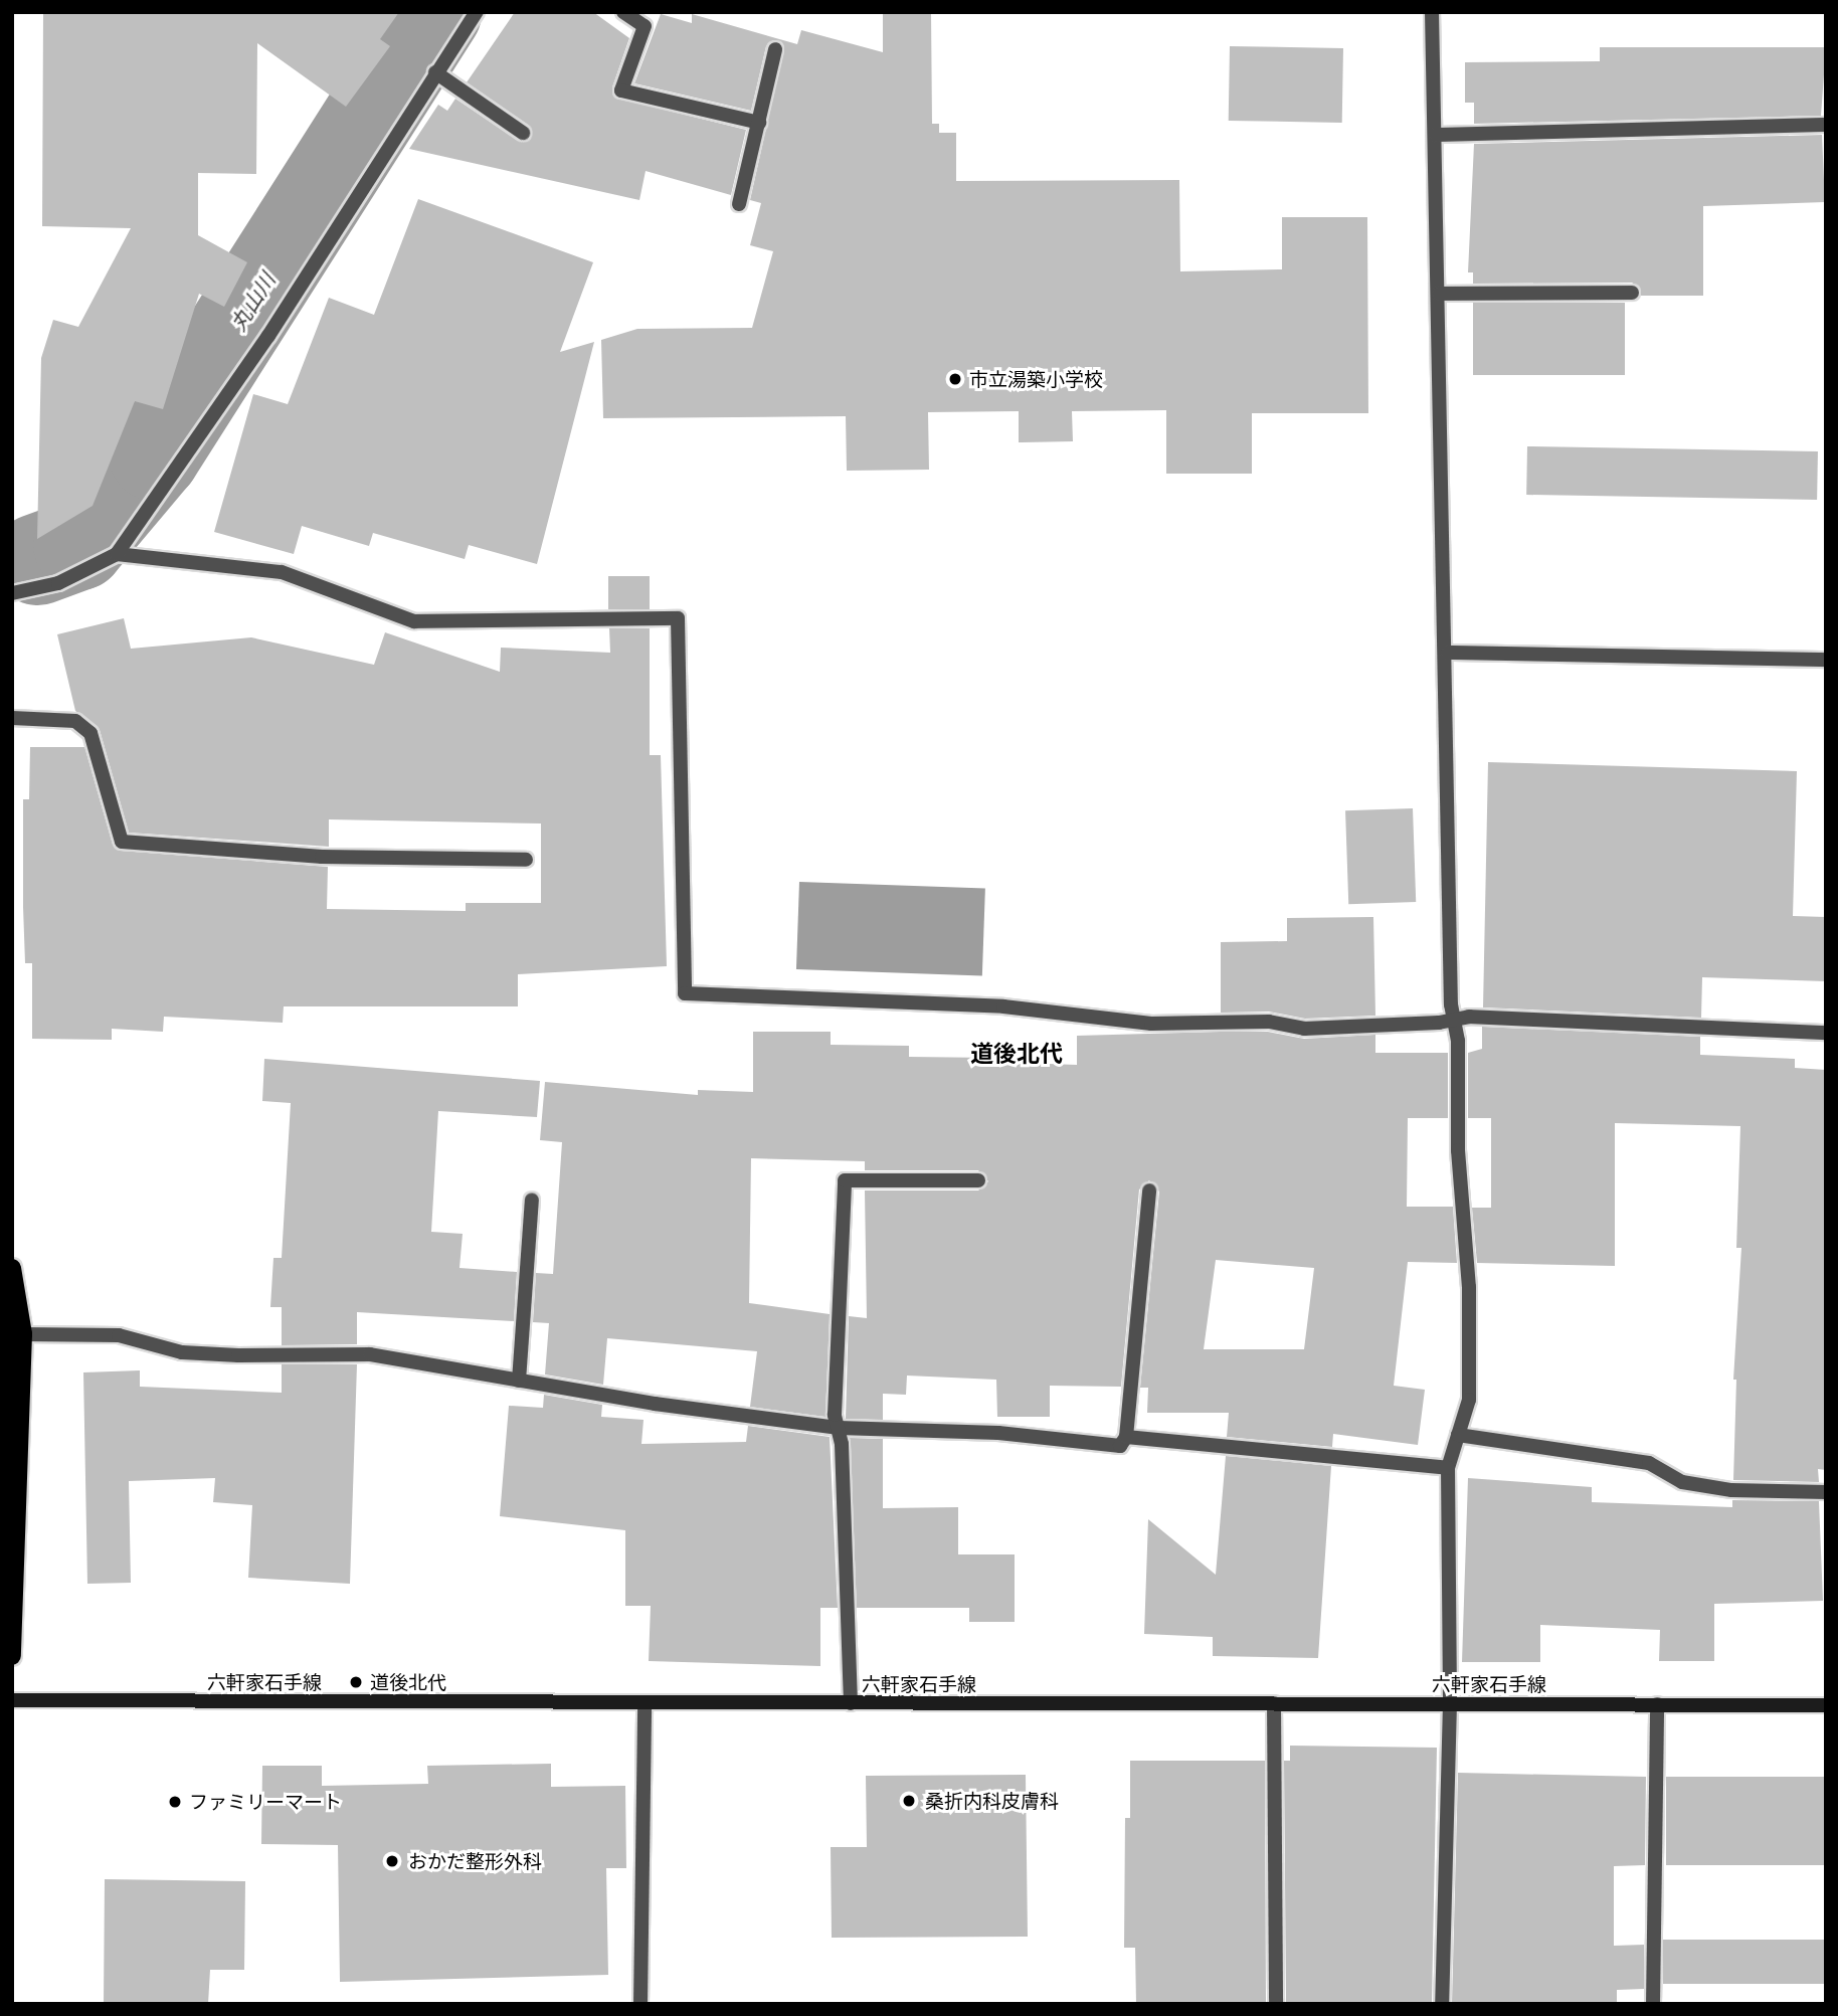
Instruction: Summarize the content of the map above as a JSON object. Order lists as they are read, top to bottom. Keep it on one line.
{"streets":{"main road":["六軒家石手線"]},"districts":["道後北代"],"water":["丸山川"],"places":["市立湯築小学校","道後北代","桑折内科皮膚科","ファミリーマート","おかだ整形外科"]}
